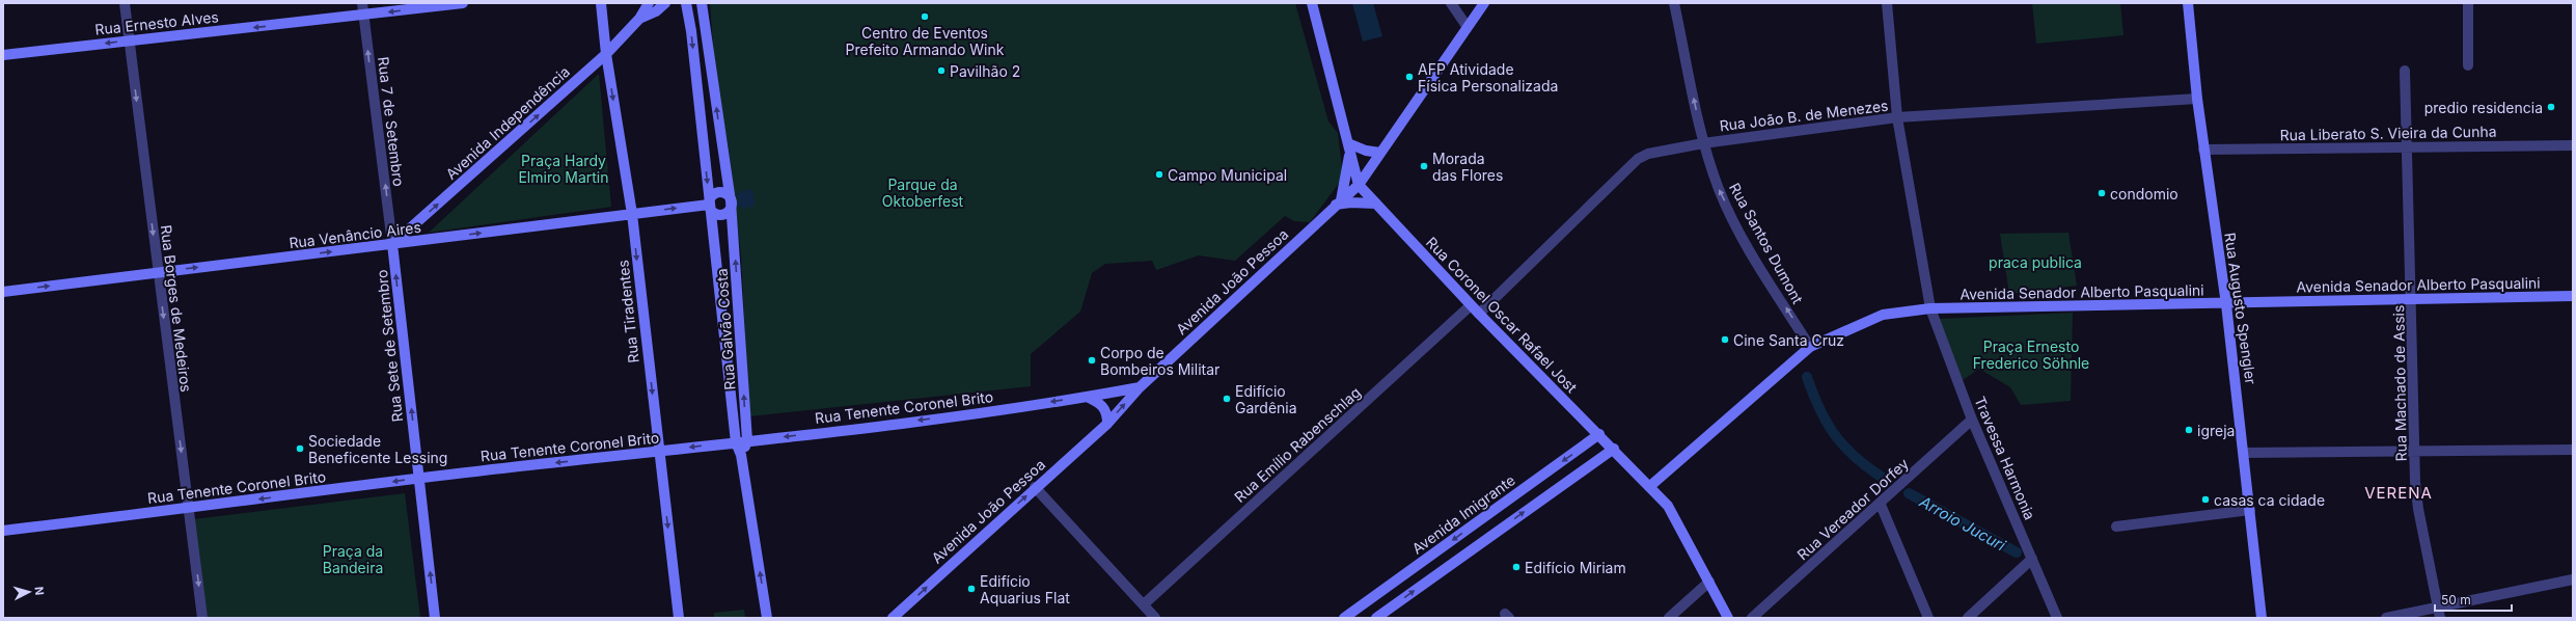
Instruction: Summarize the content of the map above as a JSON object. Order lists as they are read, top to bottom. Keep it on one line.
{"streets":{"street":["Rua Ernesto Alves","Rua João B. de Menezes","Rua 7 de Setembro","Avenida Independência","Rua Liberato S. Vieira da Cunha","Rua Venâncio Aires","Rua Santos Dumont","Avenida João Pessoa","Avenida Senador Alberto Pasqualini","Rua Borges de Medeiros","Rua Augusto Spengler","Rua Tiradentes","Rua Coronel Oscar Rafael Jost","Rua Galvão Costa","Rua Sete de Setembro","Rua Machado de Assis","Rua Tenente Coronel Brito","Rua Emílio Rabenschlag","Travessa Harmonia","Rua Vereador Dorfey","Avenida Imigrante"]},"crossings":[["Rua Ernesto Alves","Rua 7 de Setembro"],["Rua Ernesto Alves","Rua Borges de Medeiros"],["Rua João B. de Menezes","Rua Santos Dumont"],["Rua João B. de Menezes","Rua Augusto Spengler"],["Rua João B. de Menezes","Rua Coronel Oscar Rafael Jost"],["Rua João B. de Menezes","Travessa Harmonia"],["Rua 7 de Setembro","Avenida Independência"],["Rua 7 de Setembro","Rua Venâncio Aires"],["Rua 7 de Setembro","Rua Sete de Setembro"],["Avenida Independência","Rua Venâncio Aires"],["Avenida Independência","Rua Tiradentes"],["Avenida Independência","Rua Sete de Setembro"],["Rua Liberato S. Vieira da Cunha","Rua Augusto Spengler"],["Rua Liberato S. Vieira da Cunha","Rua Machado de Assis"],["Rua Venâncio Aires","Rua Borges de Medeiros"],["Rua Venâncio Aires","Rua Tiradentes"],["Rua Venâncio Aires","Rua Galvão Costa"],["Rua Venâncio Aires","Rua Sete de Setembro"],["Rua Santos Dumont","Avenida Senador Alberto Pasqualini"],["Avenida João Pessoa","Rua Coronel Oscar Rafael Jost"],["Avenida João Pessoa","Rua Tenente Coronel Brito"],["Avenida Senador Alberto Pasqualini","Rua Augusto Spengler"],["Avenida Senador Alberto Pasqualini","Rua Coronel Oscar Rafael Jost"],["Avenida Senador Alberto Pasqualini","Rua Machado de Assis"],["Avenida Senador Alberto Pasqualini","Travessa Harmonia"],["Rua Borges de Medeiros","Rua Tenente Coronel Brito"],["Rua Tiradentes","Rua Tenente Coronel Brito"],["Rua Coronel Oscar Rafael Jost","Rua Emílio Rabenschlag"],["Rua Coronel Oscar Rafael Jost","Avenida Imigrante"],["Rua Galvão Costa","Rua Tenente Coronel Brito"],["Rua Sete de Setembro","Rua Tenente Coronel Brito"],["Travessa Harmonia","Rua Vereador Dorfey"]],"one_way":["Rua Ernesto Alves","Rua 7 de Setembro","Avenida Independência","Rua Venâncio Aires","Rua Santos Dumont","Rua Borges de Medeiros","Rua Tiradentes","Rua Sete de Setembro","Rua Tenente Coronel Brito"],"districts":["VERENA"],"water":["Arroio Jucuri"],"parks":["Praça Hardy Elmiro Martin","Parque da Oktoberfest","praca publica","Praça Ernesto Frederico Söhnle","Praça da Bandeira"],"places":["Centro de Eventos Prefeito Armando Wink","Pavilhão 2","AFP Atividade Física Personalizada","predio residencia","Morada das Flores","Campo Municipal","condomio","Cine Santa Cruz","Corpo de Bombeiros Militar","Edifício Gardênia","igreja","Sociedade Beneficente Lessing","casas ca cidade","Edifício Miriam","Edifício Aquarius Flat"],"scale_bar":"50 m","north":"right"}
